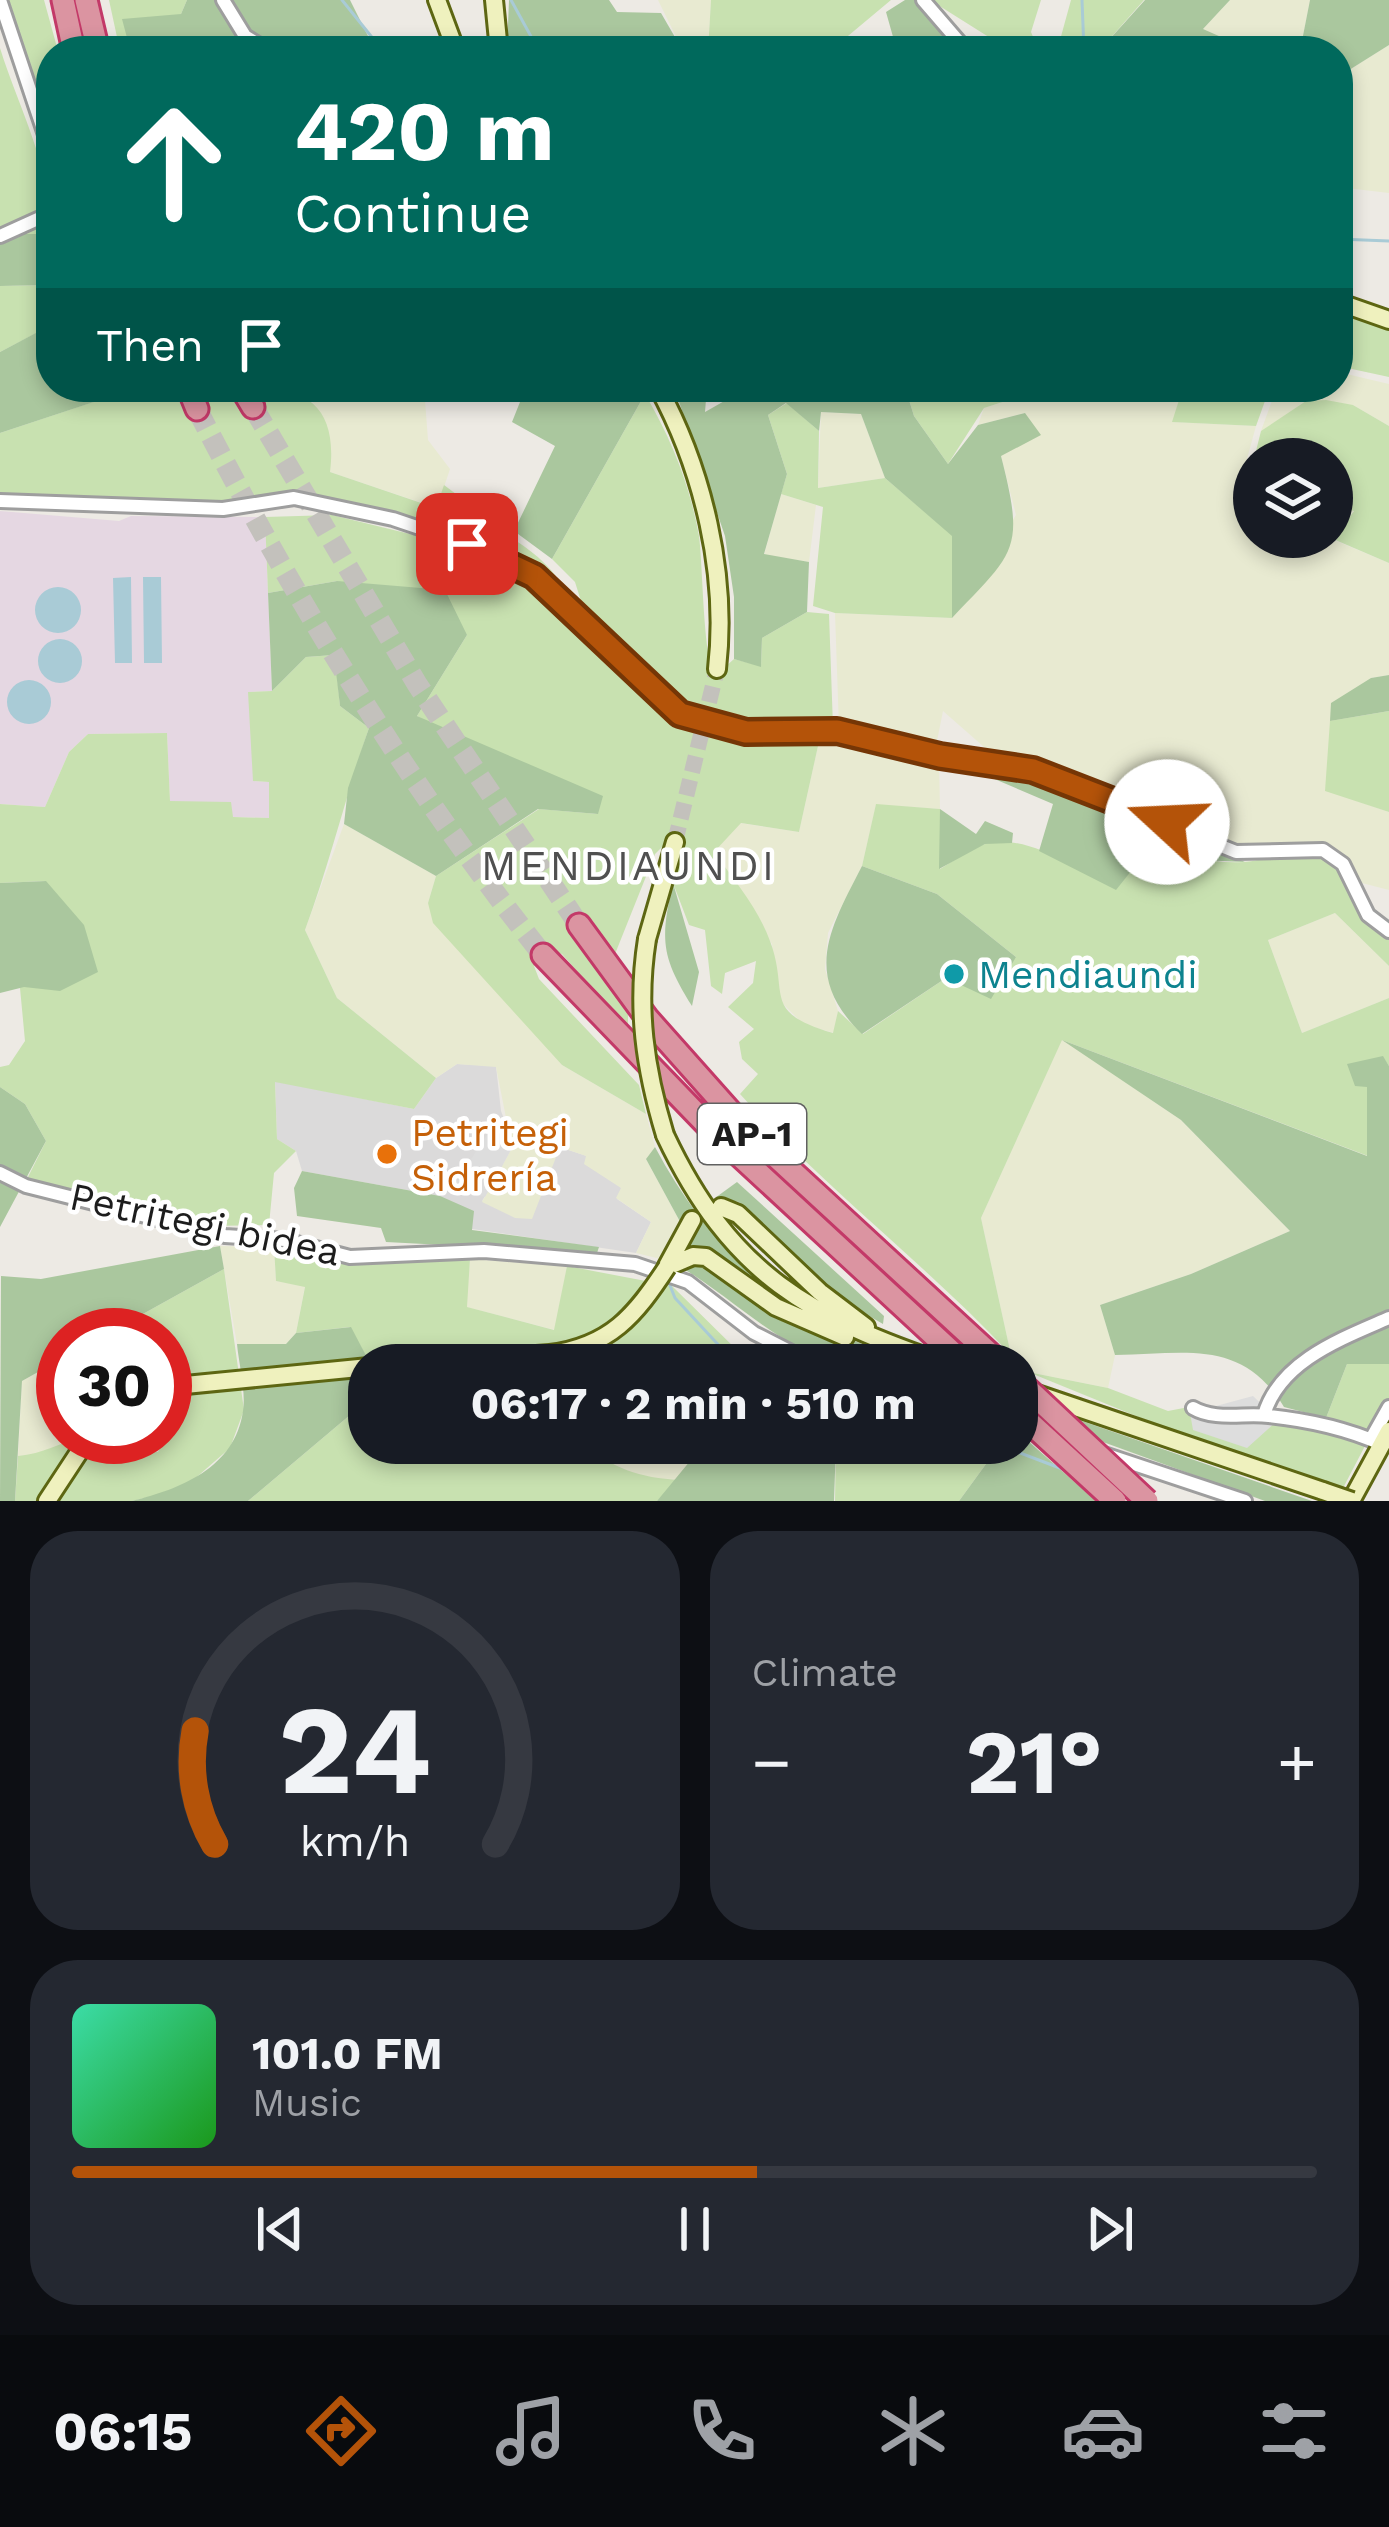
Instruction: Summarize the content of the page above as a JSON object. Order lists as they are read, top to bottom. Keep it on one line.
{"streets":{"highway":["AP-1"],"street":["Petritegi bidea"]},"districts":["MENDIAUNDI"],"places":["Mendiaundi","Petritegi Sidrería"],"page":{"turn":["420 m","Continue"],"then":"Then","limit":"30","trip":"06:17 · 2 min · 510 m","tile":"Climate","heat":["−","21°","+"],"song":["101.0 FM","Music"],"tabs":"06:15","gauge":["24","km/h"]}}
